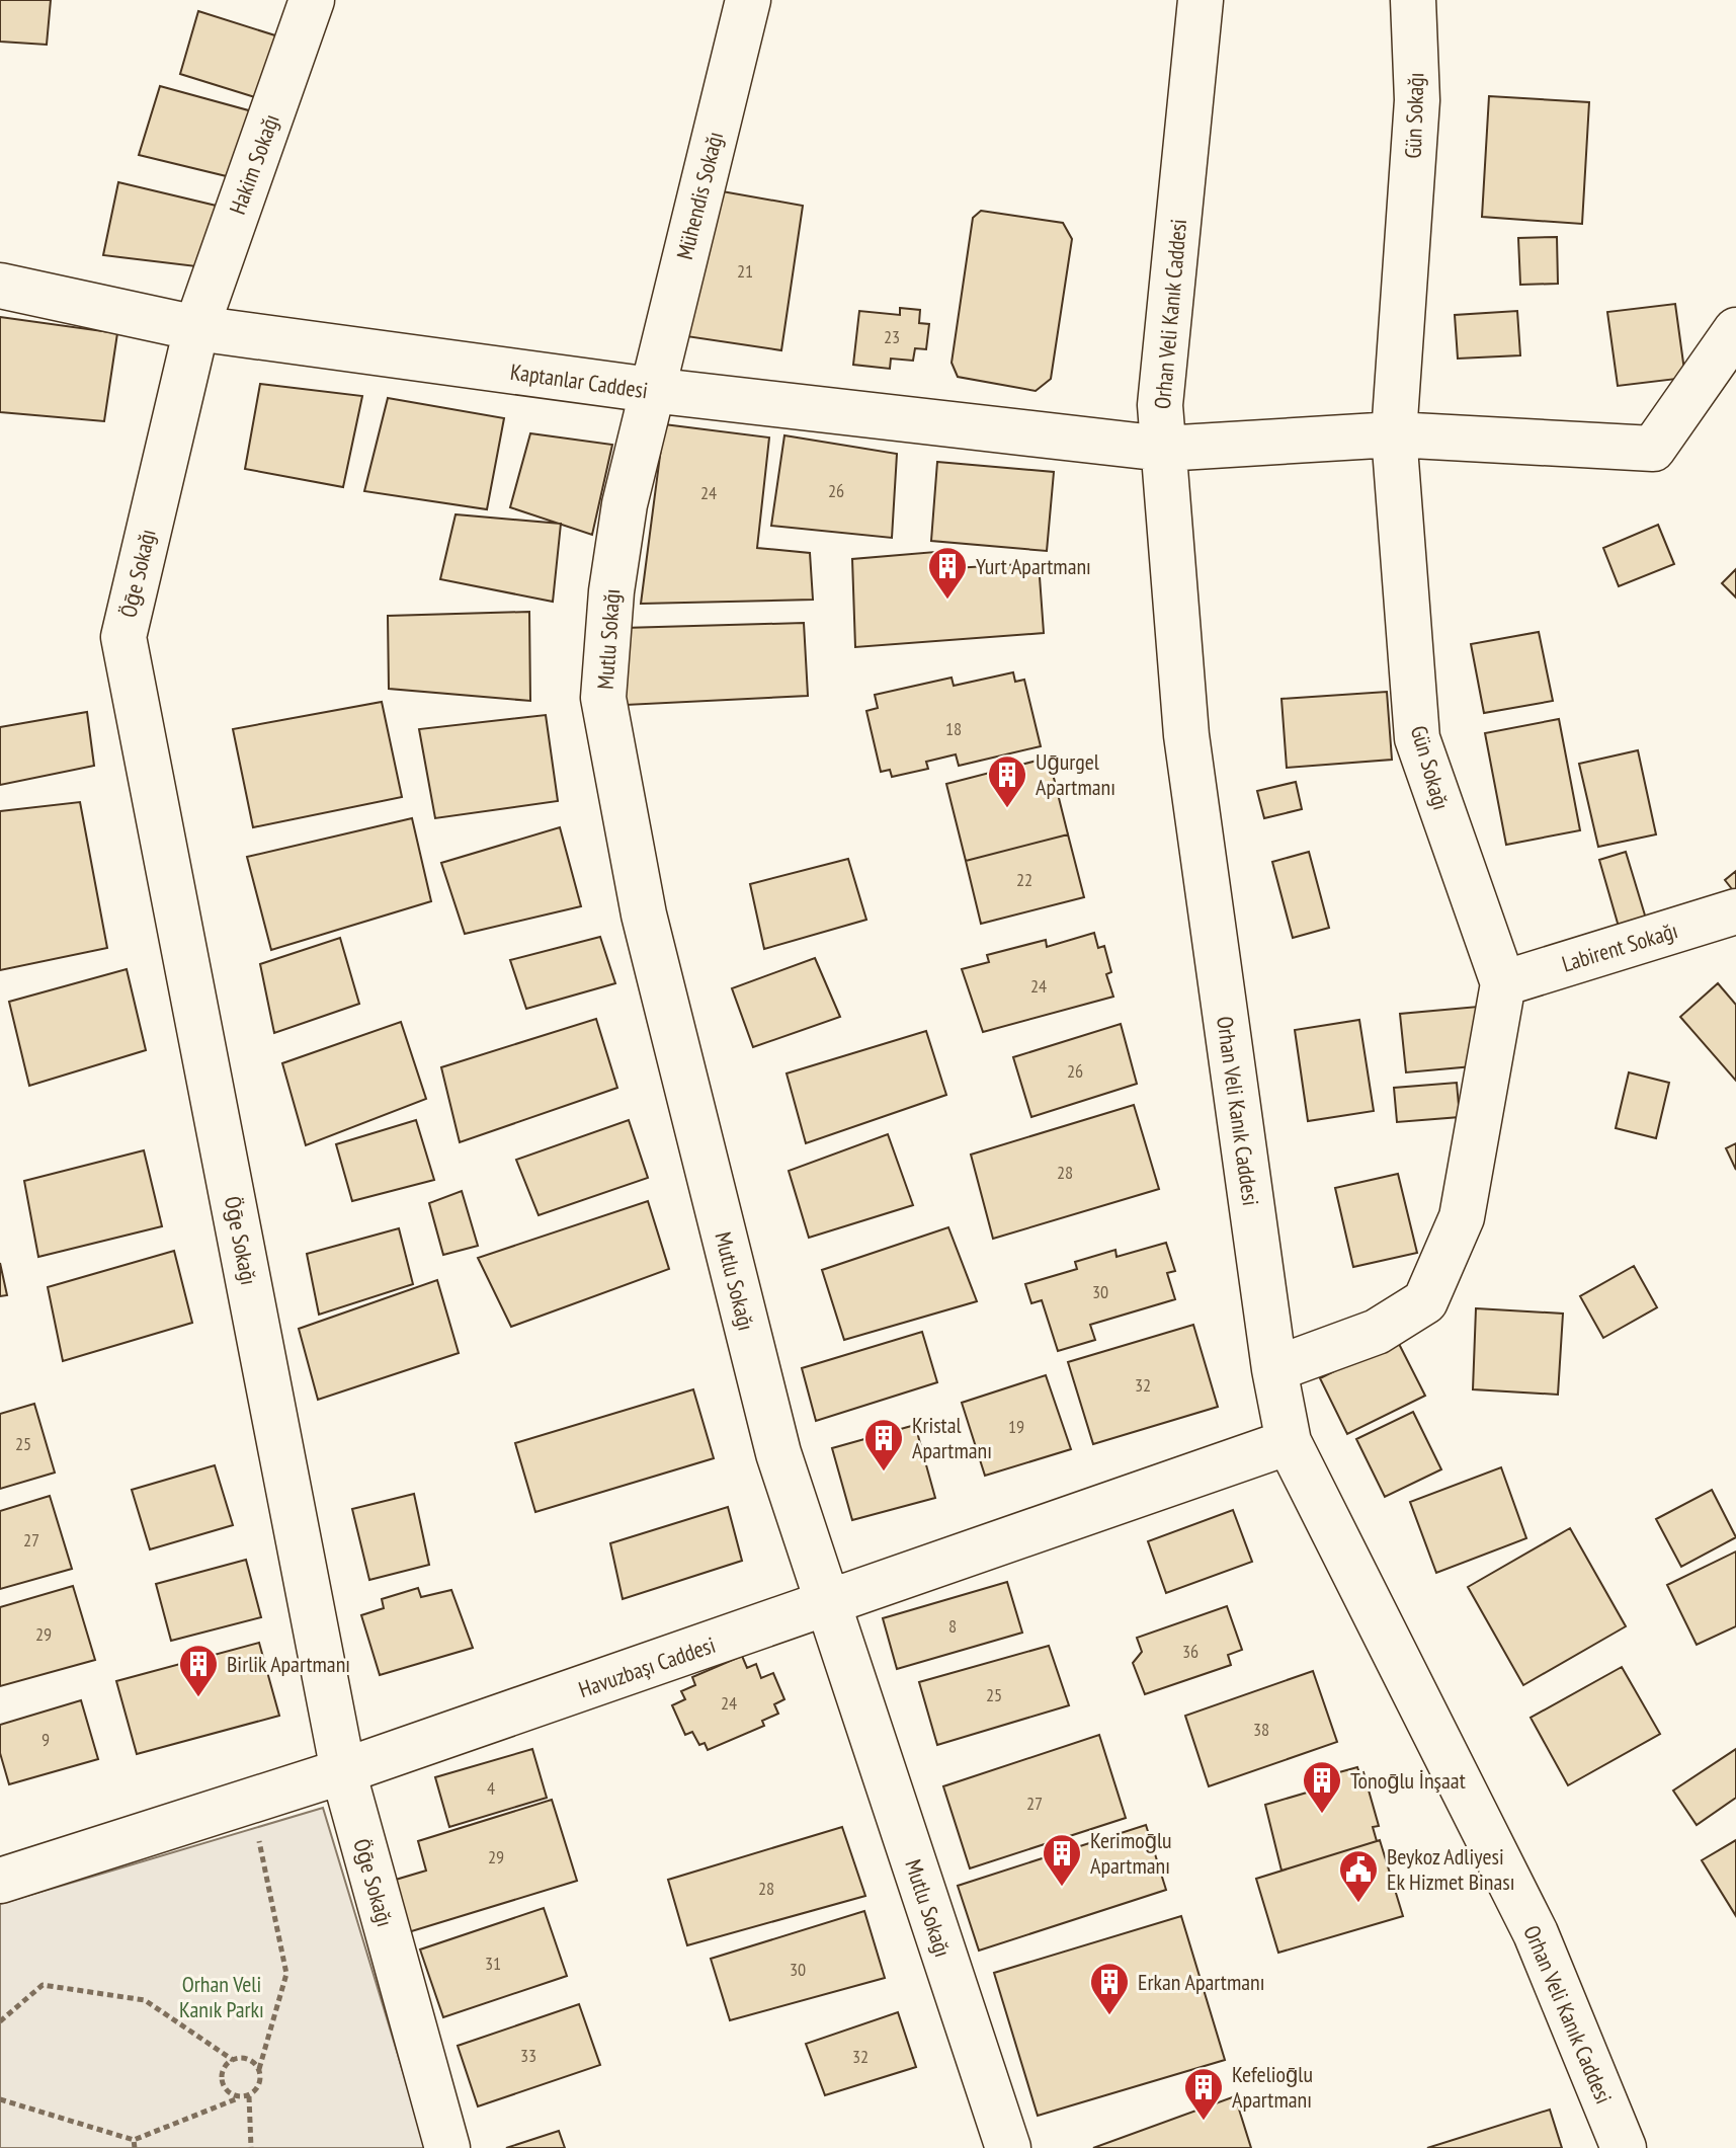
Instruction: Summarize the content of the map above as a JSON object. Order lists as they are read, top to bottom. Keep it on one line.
{"streets":{"street":["Gün Sokağı","Hakim Sokağı","Mühendis Sokağı","Orhan Veli Kanık Caddesi","Kaptanlar Caddesi","Öḡe Sokağı","Mutlu Sokağı","Labirent Sokağı","Havuzbaşı Caddesi"]},"crossings":[["Gün Sokağı","Orhan Veli Kanık Caddesi"],["Gün Sokağı","Kaptanlar Caddesi"],["Gün Sokağı","Labirent Sokağı"],["Hakim Sokağı","Kaptanlar Caddesi"],["Hakim Sokağı","Öḡe Sokağı"],["Mühendis Sokağı","Kaptanlar Caddesi"],["Mühendis Sokağı","Mutlu Sokağı"],["Orhan Veli Kanık Caddesi","Kaptanlar Caddesi"],["Orhan Veli Kanık Caddesi","Havuzbaşı Caddesi"],["Kaptanlar Caddesi","Öḡe Sokağı"],["Kaptanlar Caddesi","Mutlu Sokağı"],["Öḡe Sokağı","Havuzbaşı Caddesi"],["Mutlu Sokağı","Havuzbaşı Caddesi"]],"parks":["Orhan Veli Kanık Parkı"],"places":{"building":["Yurt Apartmanı","Uḡurgel Apartmanı","Kristal Apartmanı","Birlik Apartmanı","Tonoḡlu İnşaat","Kerimoḡlu Apartmanı","Erkan Apartmanı","Kefelioḡlu Apartmanı"],"public building":["Beykoz Adliyesi Ek Hizmet Binası"]},"house_numbers":["21","23","26","24","18","22","24","26","28","30","32","19","25","27","8","29","36","25","24","38","9","4","27","29","28","31","30","33","32"]}
